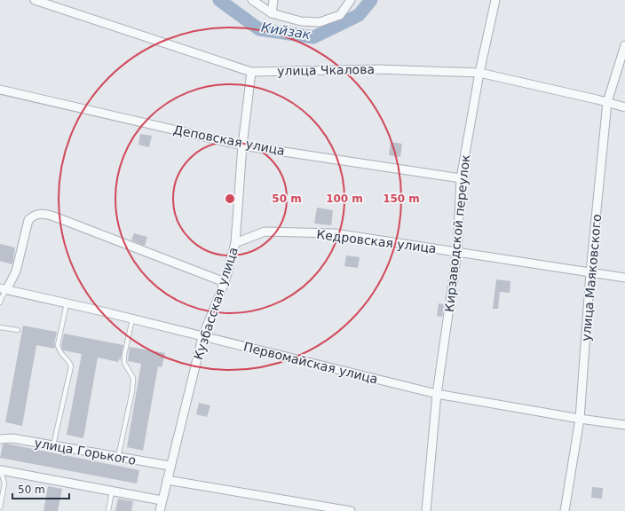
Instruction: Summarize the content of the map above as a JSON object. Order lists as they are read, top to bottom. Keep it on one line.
{"streets":{"street":["улица Чкалова","Деповская улица","Кирзаводской переулок","Кедровская улица","улица Маяковского","Кузбасская улица","Первомайская улица","улица Горького"]},"crossings":[["улица Чкалова","Кирзаводской переулок"],["улица Чкалова","улица Маяковского"],["улица Чкалова","Кузбасская улица"],["Деповская улица","Кирзаводской переулок"],["Деповская улица","Кузбасская улица"],["Кирзаводской переулок","Кедровская улица"],["Кирзаводской переулок","Первомайская улица"],["Кедровская улица","улица Маяковского"],["Кедровская улица","Кузбасская улица"],["улица Маяковского","Первомайская улица"],["Кузбасская улица","Первомайская улица"],["Кузбасская улица","улица Горького"]],"water":["Кийзак"],"scale_bar":"50 m","rings":["50 m","100 m","150 m"]}
